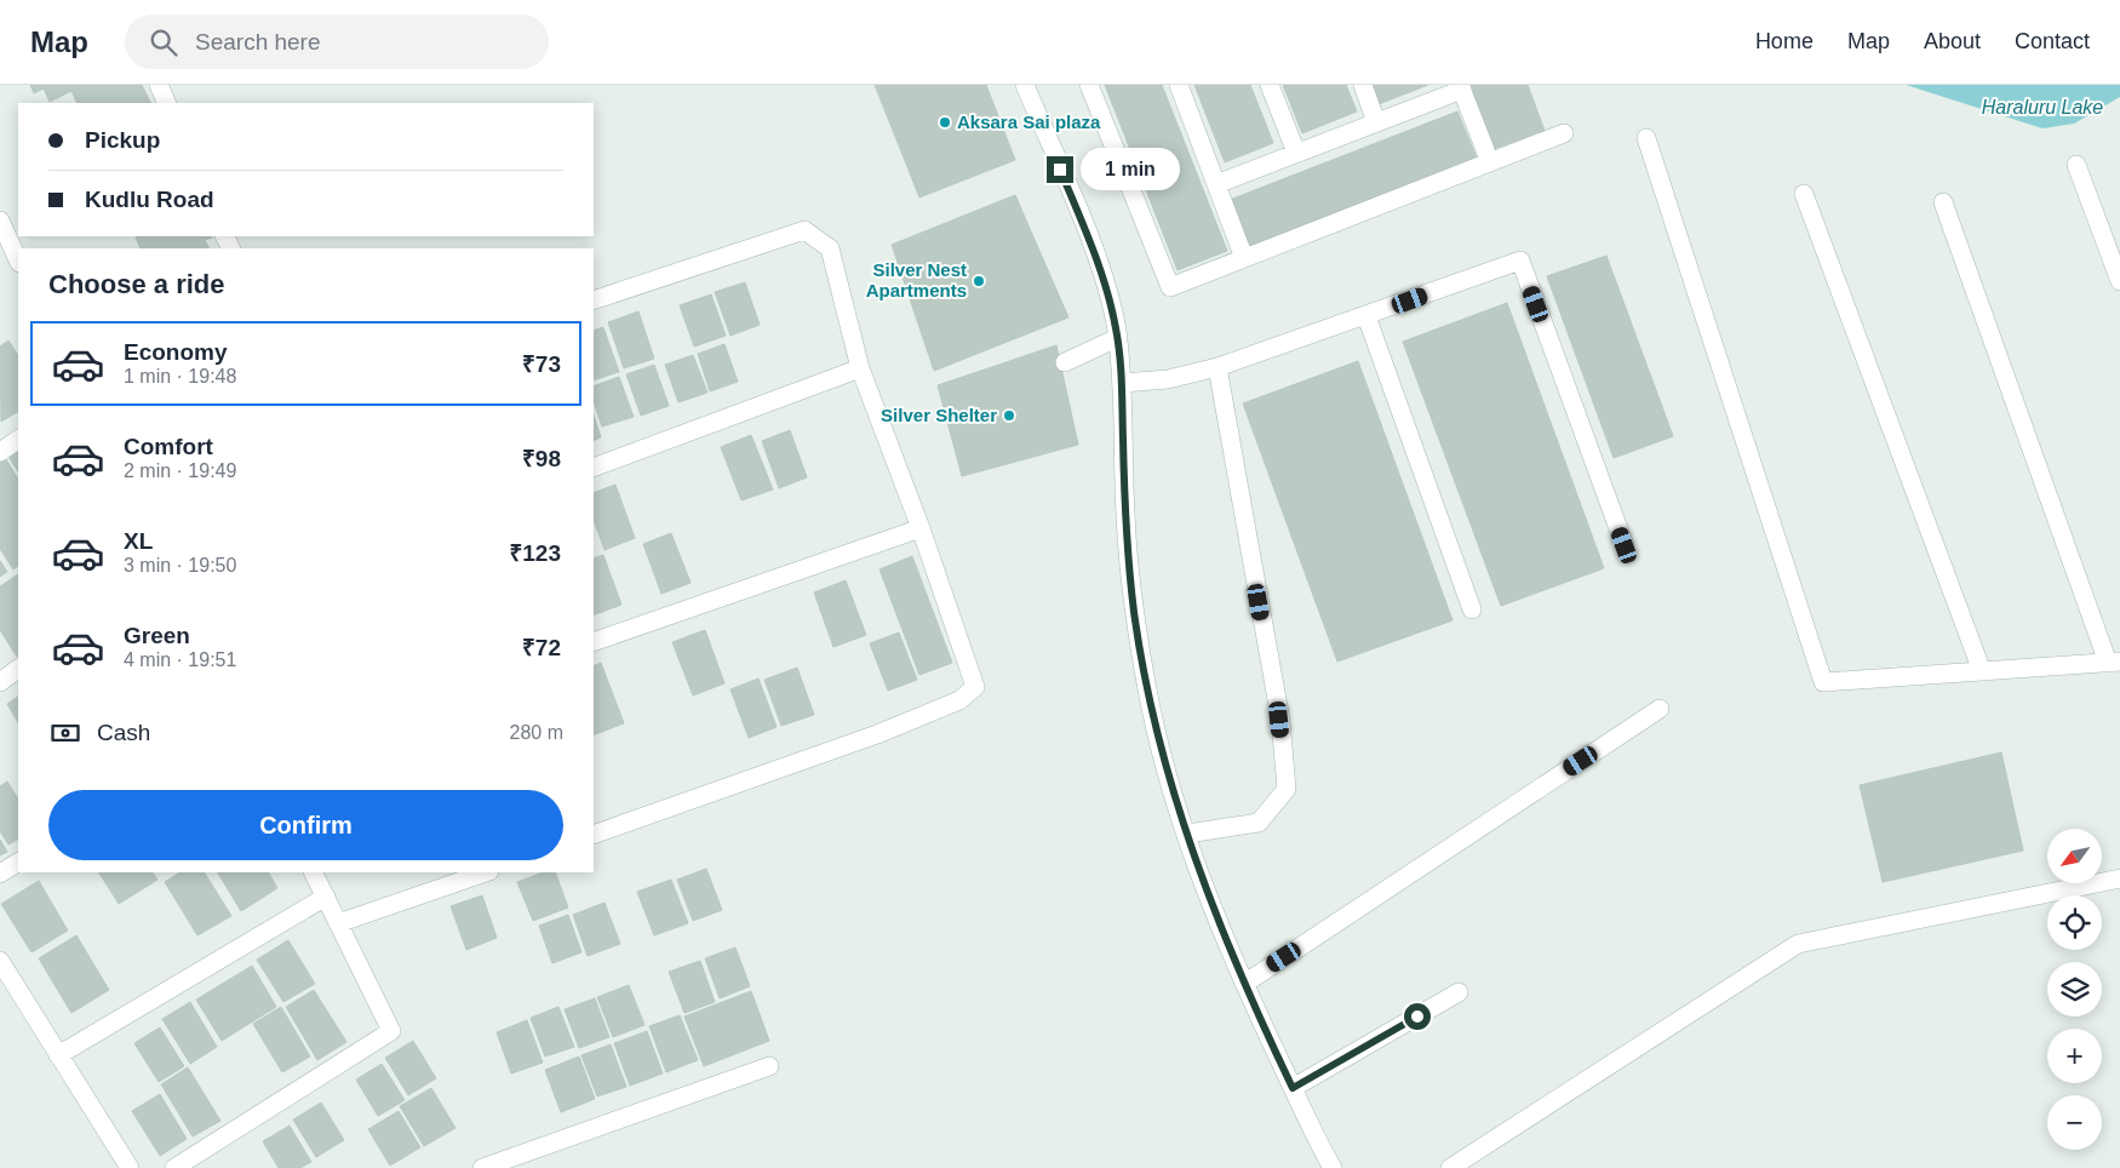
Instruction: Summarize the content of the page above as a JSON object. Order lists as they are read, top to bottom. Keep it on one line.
{"water":["Haraluru Lake"],"places":["Aksara Sai plaza","Silver Nest Apartments","Silver Shelter"],"north":"bottom left","page":{"header":"Map","search":"Search here","nav":["Home","Map","About","Contact"],"banner":["Pickup","Kudlu Road"],"bubble":"1 min","heading":"Choose a ride","list":[{"name":"Economy","note":"1 min · 19:48","value":"₹73"},{"name":"Comfort","note":"2 min · 19:49","value":"₹98"},{"name":"XL","note":"3 min · 19:50","value":"₹123"},{"name":"Green","note":"4 min · 19:51","value":"₹72"}],"pay":["Cash","280 m"],"buttons":"Confirm","map_buttons":["+","−"]}}
